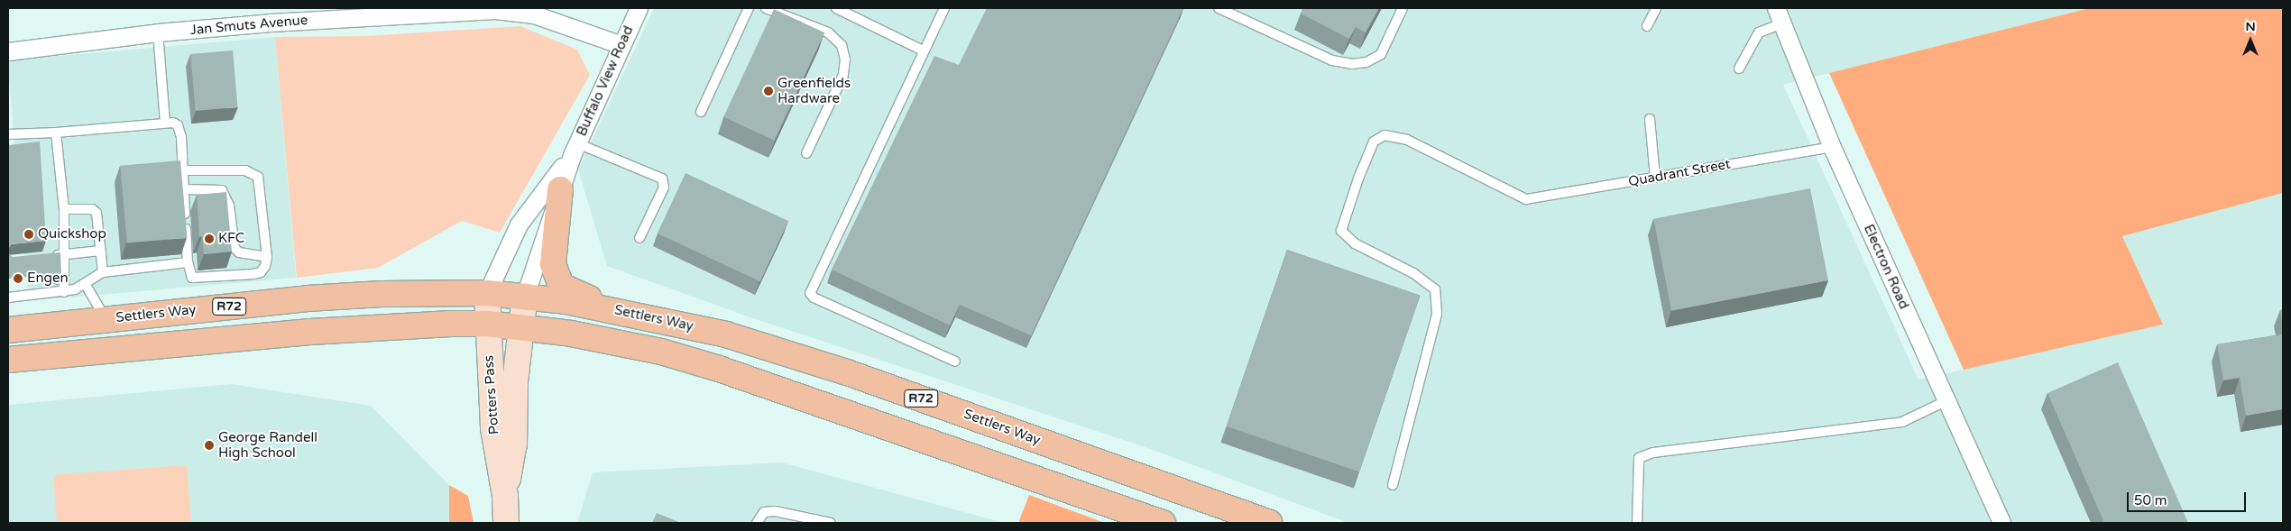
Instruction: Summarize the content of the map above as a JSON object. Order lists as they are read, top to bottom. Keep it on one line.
{"streets":{"main road":["R72","Settlers Way"],"street":["Jan Smuts Avenue","Buffalo View Road","Electron Road","Potters Pass"],"lane":["Quadrant Street"]},"crossings":[["Jan Smuts Avenue","Buffalo View Road"],["Buffalo View Road","Settlers Way"],["Buffalo View Road","Potters Pass"],["Quadrant Street","Electron Road"],["Settlers Way","Potters Pass"]],"places":["Greenfields Hardware","Quickshop","KFC","Engen","George Randell High School"],"scale_bar":"50 m","north":"top"}
